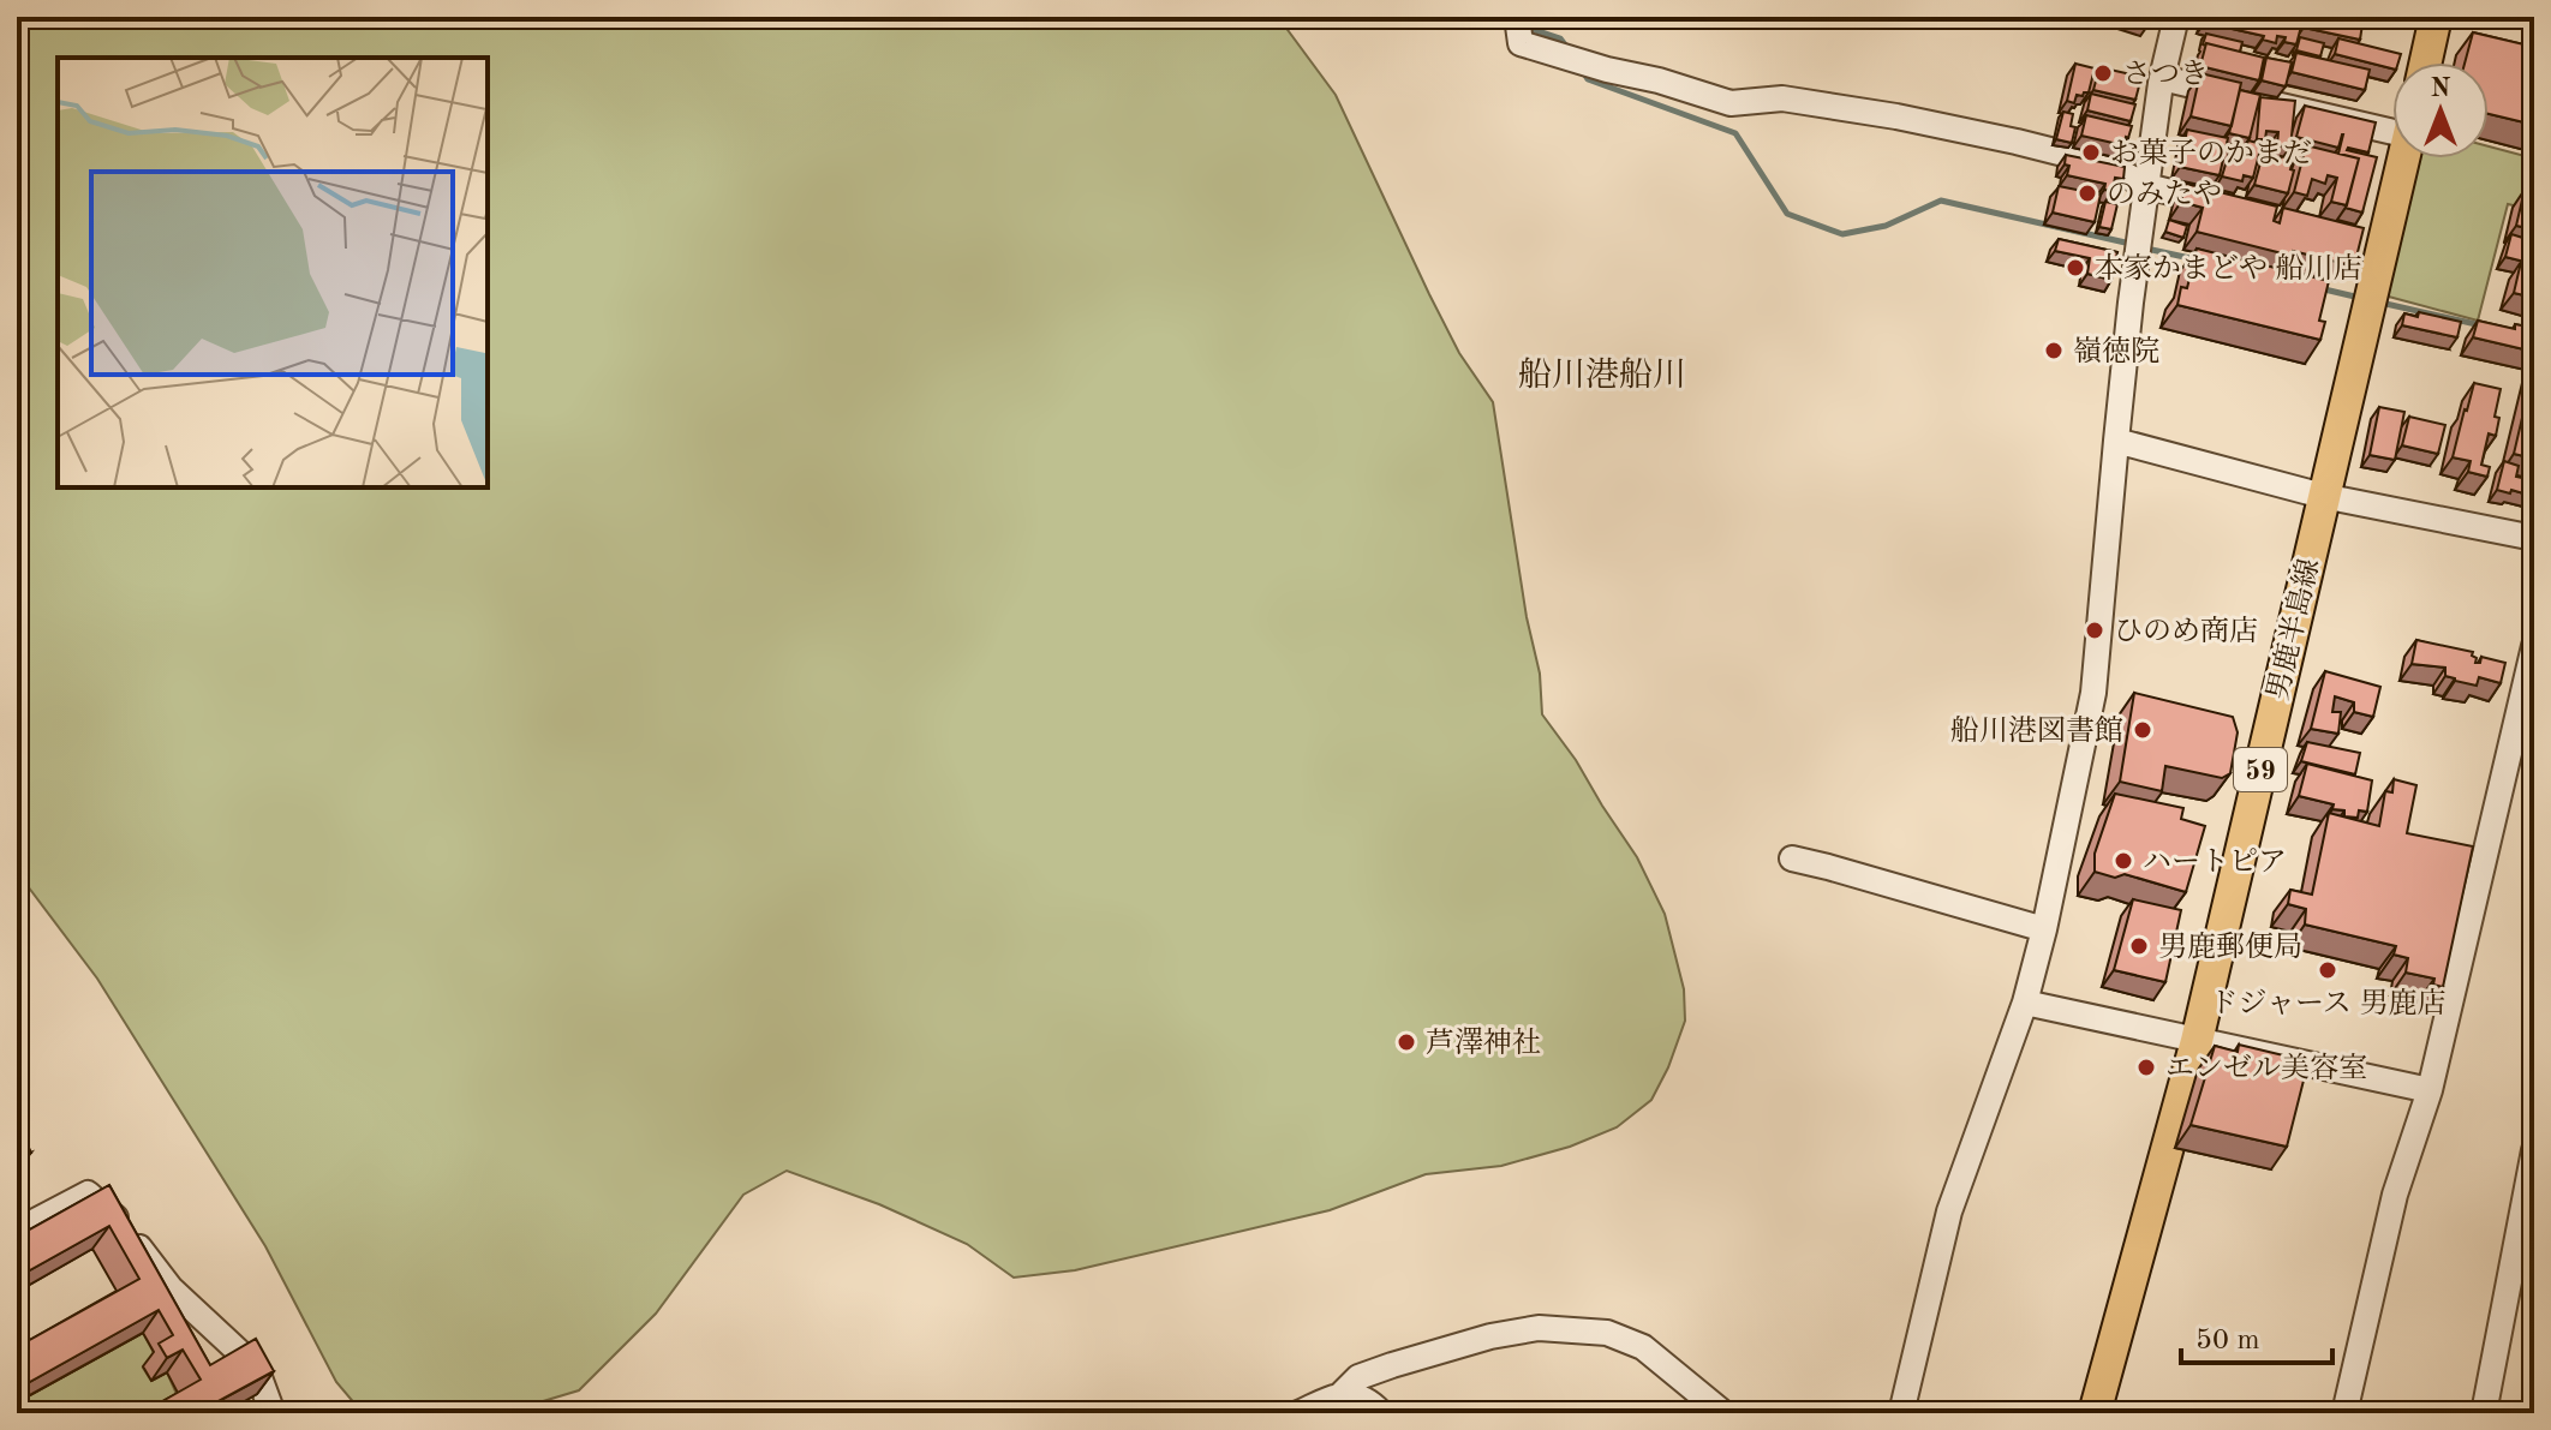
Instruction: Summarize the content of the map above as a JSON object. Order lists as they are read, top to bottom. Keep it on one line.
{"streets":{"main road":["男鹿半島線","59"]},"districts":["船川港船川"],"places":["さつき","お菓子のかまだ","のみたや","本家かまどや 船川店","嶺徳院","ひのめ商店","船川港図書館","ハートピア","男鹿郵便局","ドジャース 男鹿店","芦澤神社","エンゼル美容室"],"scale_bar":"50 m","north":"top"}
